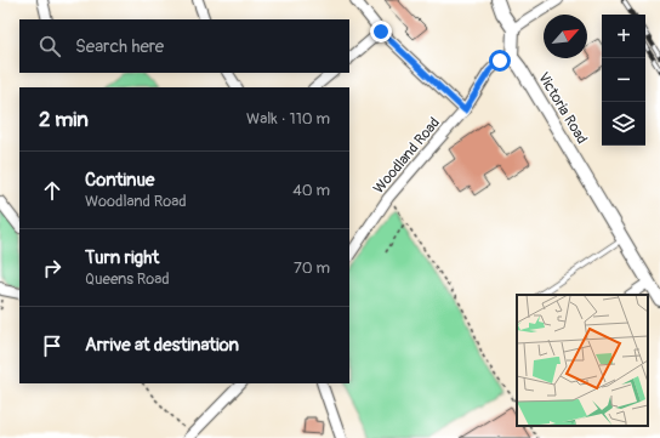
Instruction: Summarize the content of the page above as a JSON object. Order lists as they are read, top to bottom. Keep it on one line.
{"streets":{"street":["Victoria Road","Woodland Road"]},"crossings":[["Victoria Road","Woodland Road"]],"north":"top right","page":{"map_buttons":["+","−"],"search":"Search here","heading":["2 min","Walk · 110 m"],"list":[["Continue","Woodland Road","40 m"],["Turn right","Queens Road","70 m"],"Arrive at destination"]}}
